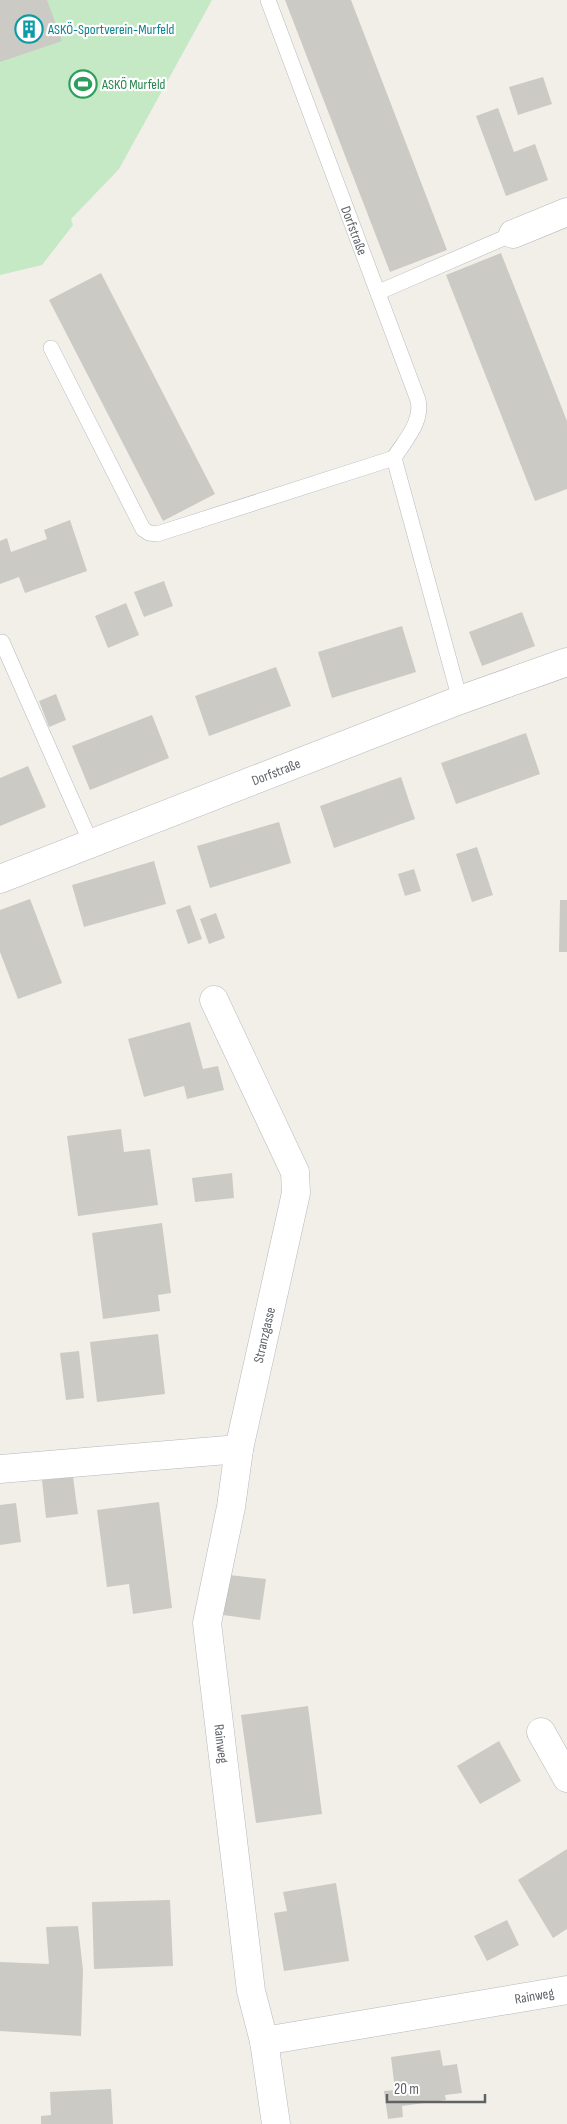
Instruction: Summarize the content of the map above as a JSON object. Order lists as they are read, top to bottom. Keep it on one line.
{"streets":{"street":["Dorfstraße","Stranzgasse","Rainweg"]},"crossings":[["Stranzgasse","Rainweg"]],"places":{"building":["ASKÖ-Sportverein-Murfeld"],"sports":["ASKÖ Murfeld"]},"scale_bar":"20 m"}
